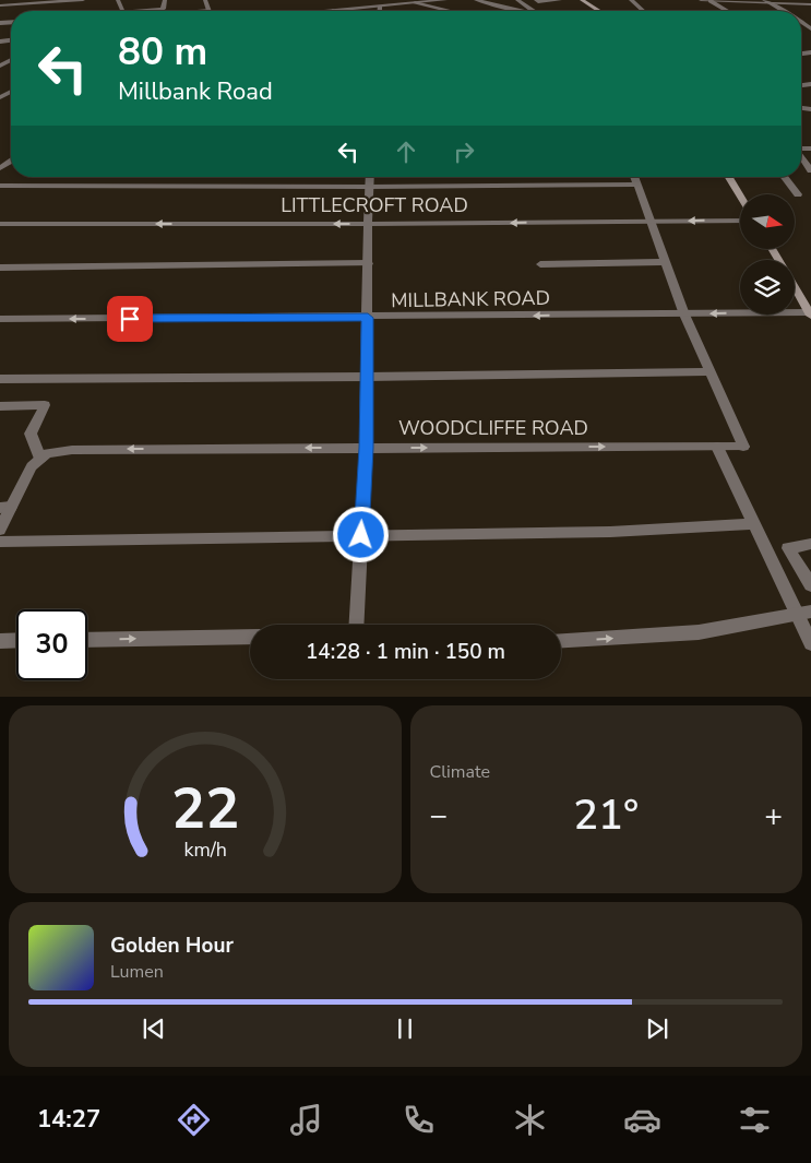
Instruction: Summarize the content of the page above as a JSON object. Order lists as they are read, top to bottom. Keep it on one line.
{"streets":{"street":["LITTLECROFT ROAD","MILLBANK ROAD","WOODCLIFFE ROAD"]},"north":"right","page":{"turn":["80 m","Millbank Road"],"limit":"30","trip":"14:28 · 1 min · 150 m","tile":"Climate","heat":["−","21°","+"],"song":["Golden Hour","Lumen"],"tabs":"14:27","gauge":["22","km/h"]}}
